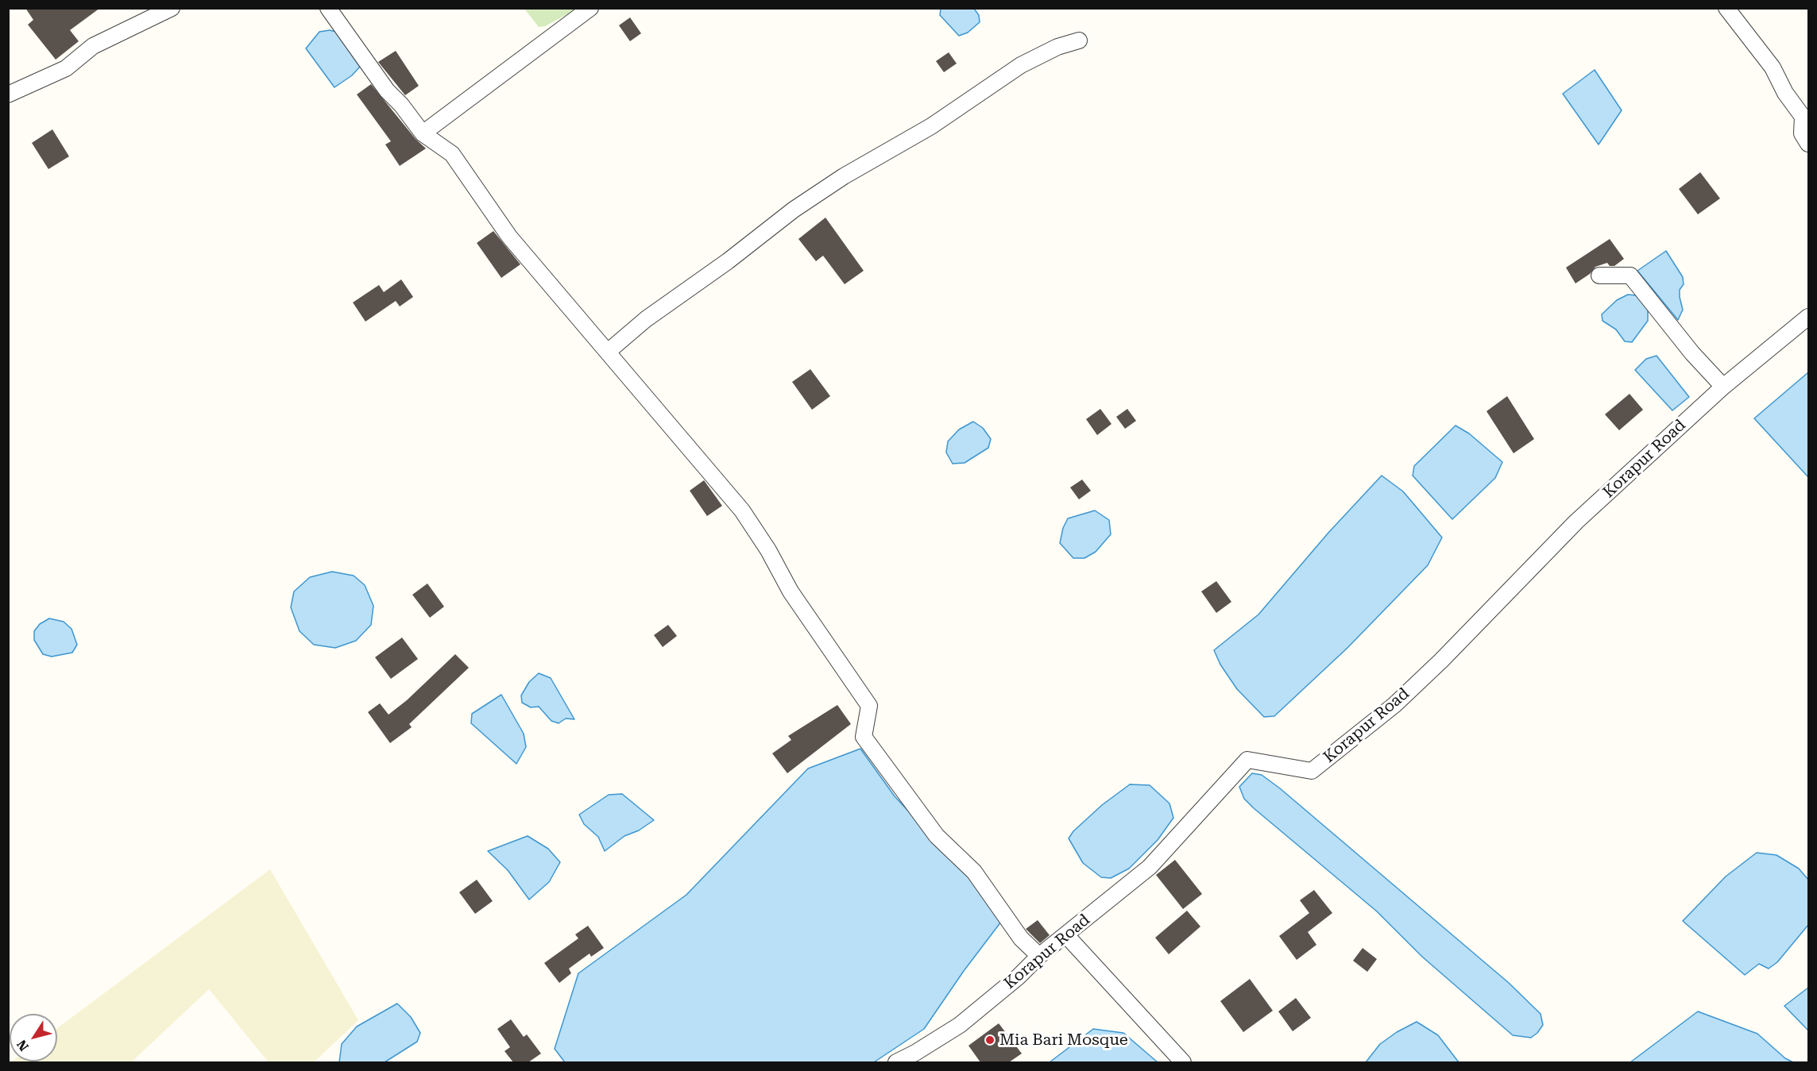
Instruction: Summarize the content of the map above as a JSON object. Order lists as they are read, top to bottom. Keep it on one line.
{"streets":{"street":["Korapur Road"]},"places":["Mia Bari Mosque"],"north":"bottom left"}
